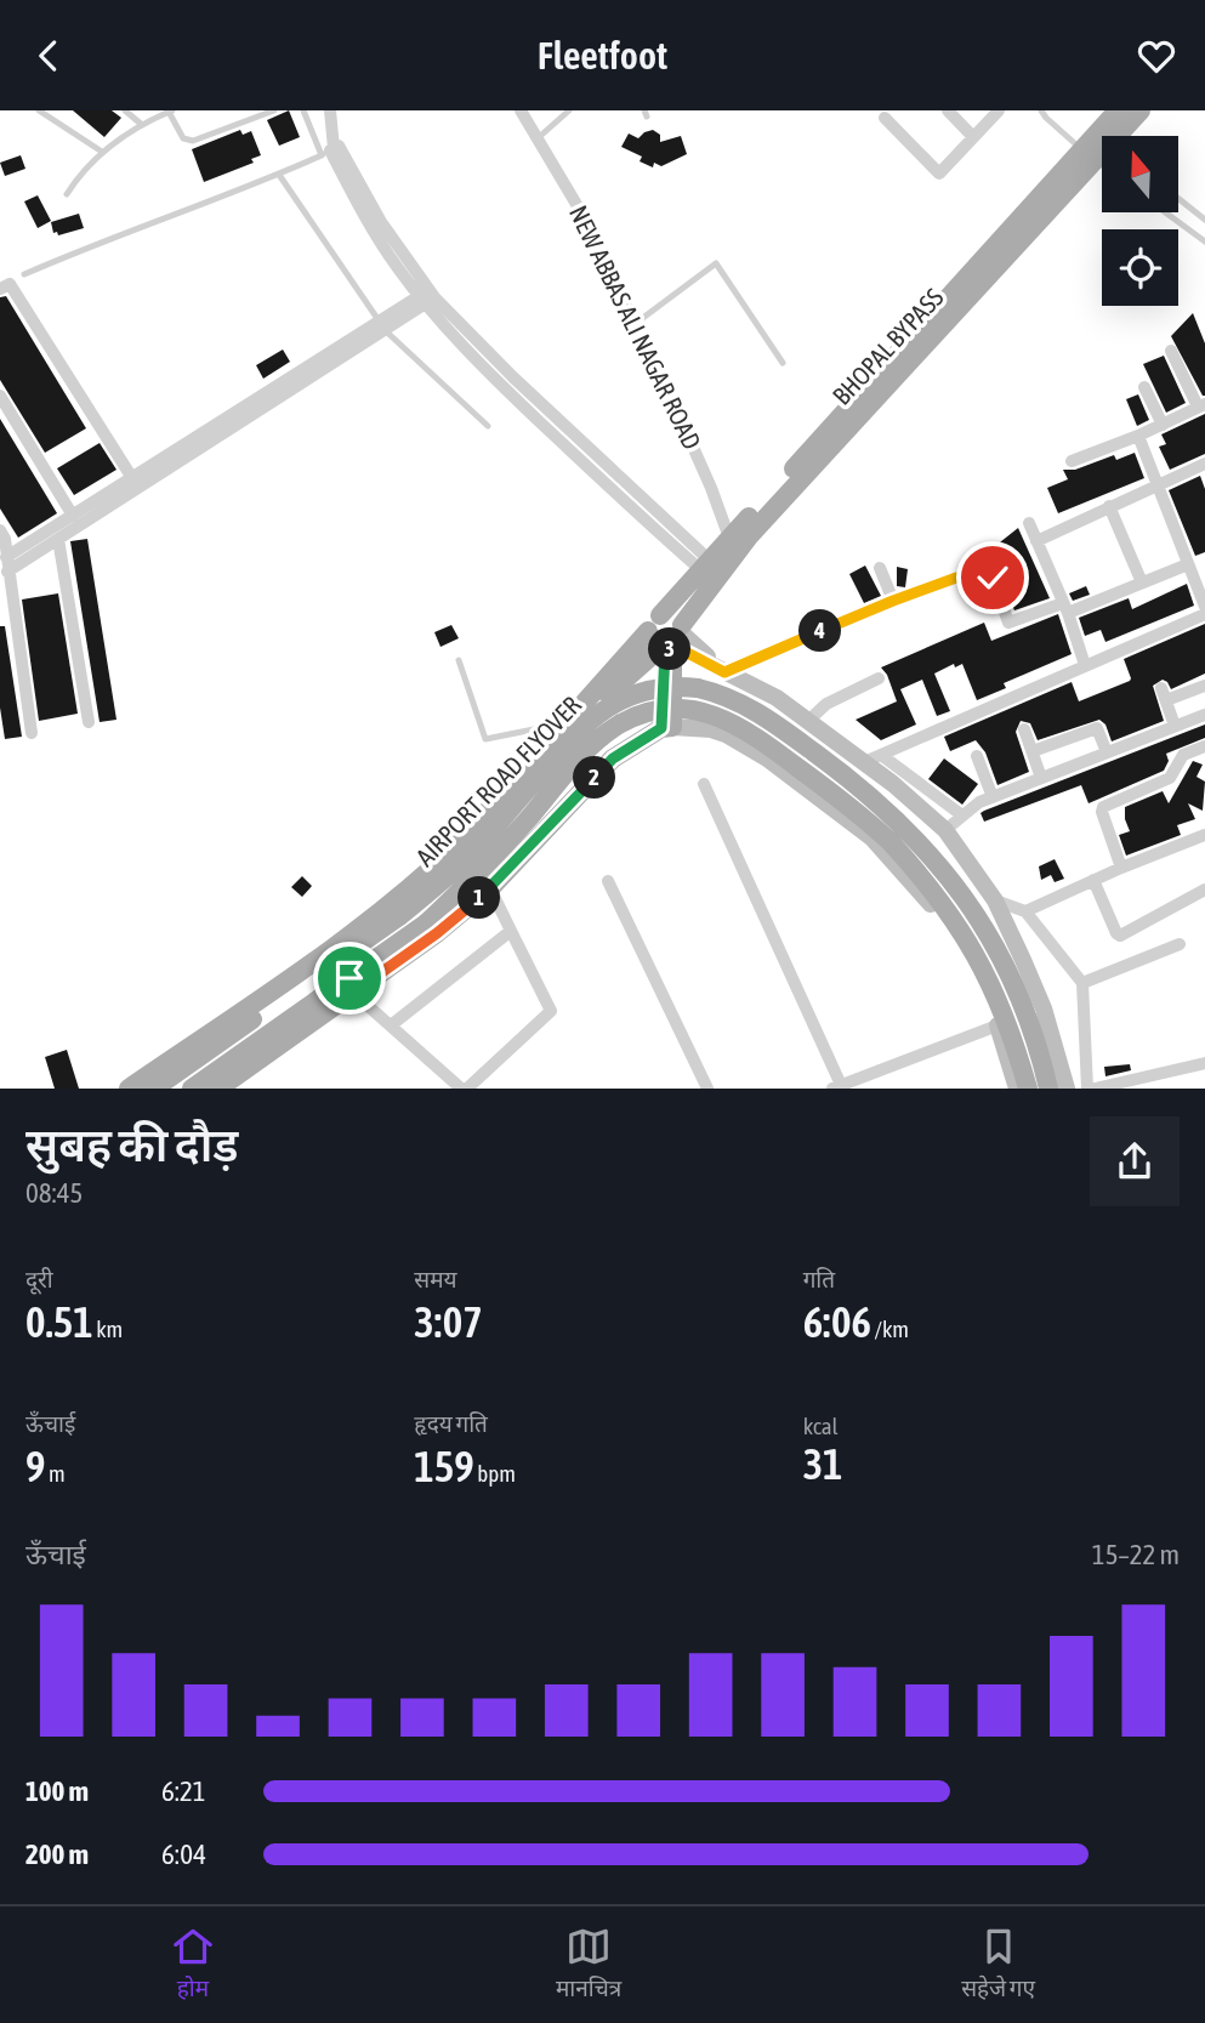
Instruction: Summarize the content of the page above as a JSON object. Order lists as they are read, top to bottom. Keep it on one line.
{"streets":{"main road":["BHOPAL BYPASS","AIRPORT ROAD FLYOVER"],"street":["NEW ABBAS ALI NAGAR ROAD"]},"crossings":[["NEW ABBAS ALI NAGAR ROAD","BHOPAL BYPASS"]],"north":"top","page":{"header":"Fleetfoot","pins":["4","3","2","1"],"heading":["सुबह की दौड़","08:45"],"stats":[["दूरी","0.51 km"],["समय","3:07"],["गति","6:06 /km"],["ऊँचाई","9 m"],["हृदय गति","159 bpm"],["kcal","31"]],"chart":["ऊँचाई","15–22 m"],"list":[{"name":"100 m","note":"6:21"},{"name":"200 m","note":"6:04"}],"tabs":["होम","मानचित्र","सहेजे गए"]}}
